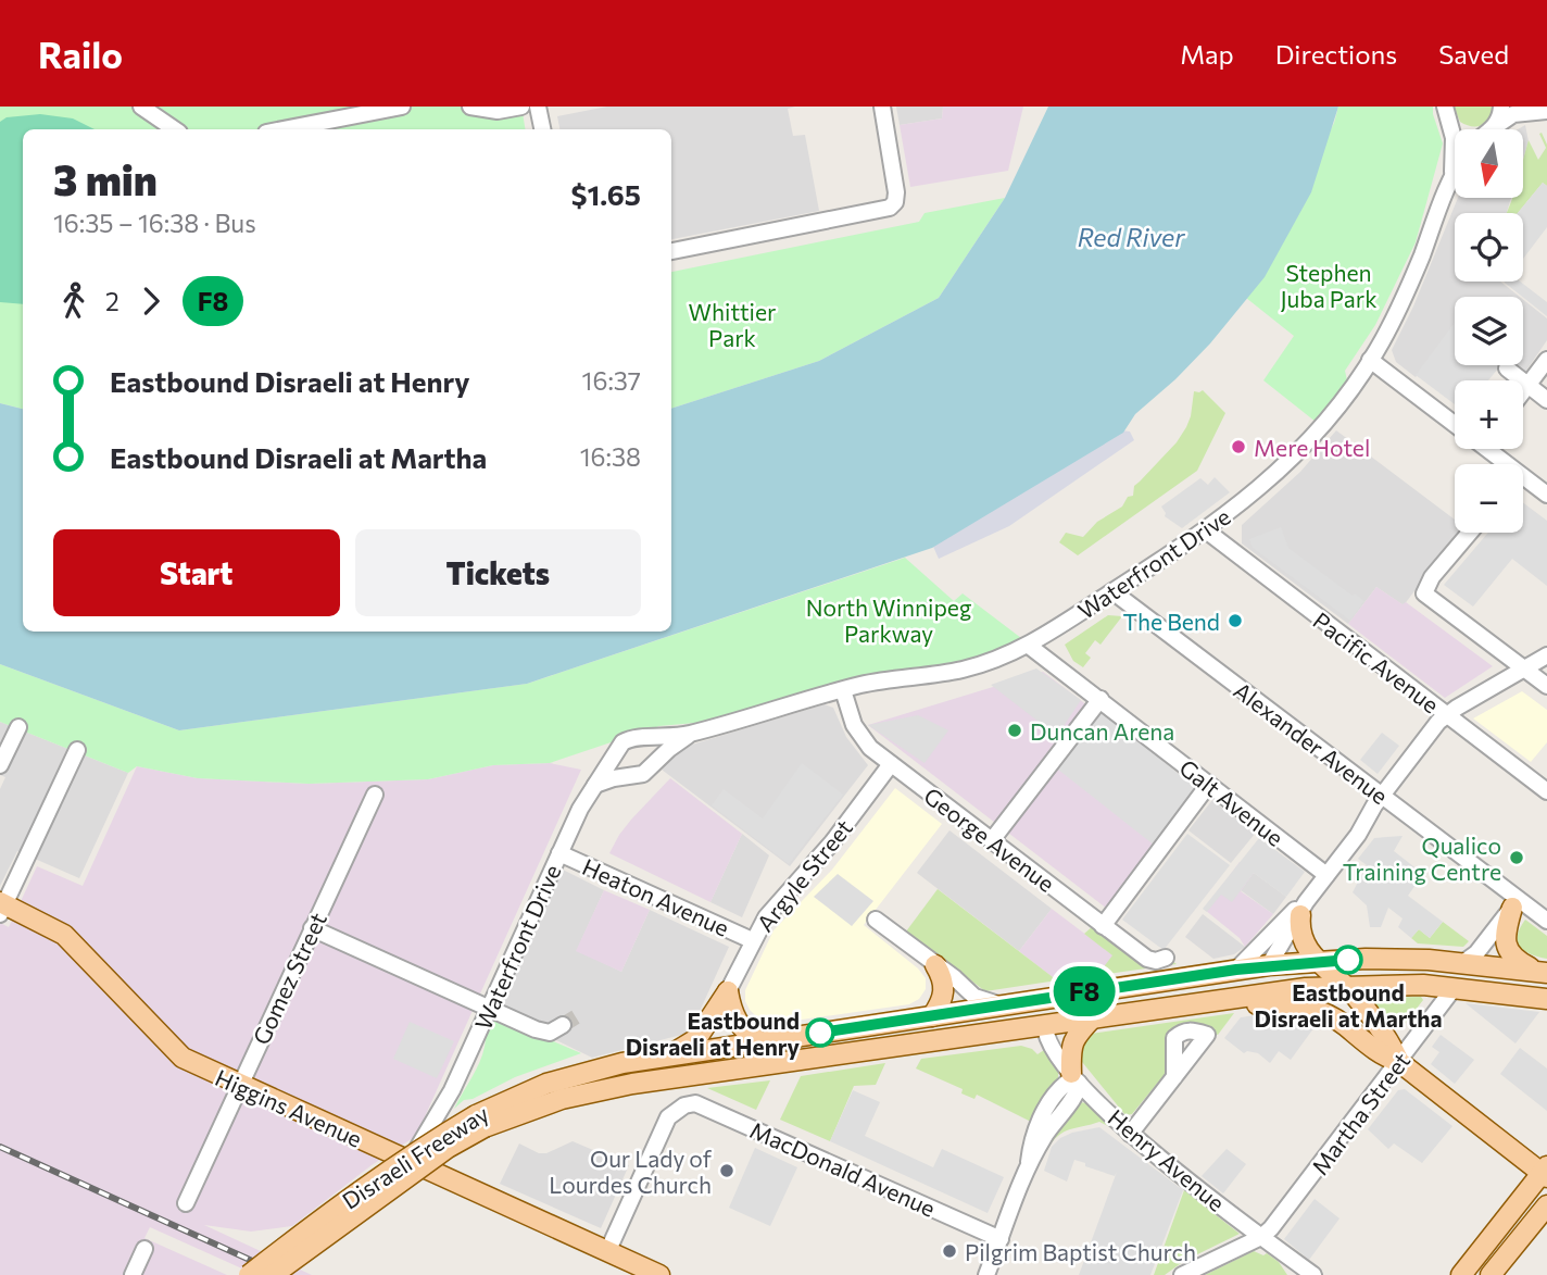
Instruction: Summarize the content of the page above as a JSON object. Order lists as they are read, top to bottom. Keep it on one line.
{"streets":{"main road":["Higgins Avenue","Disraeli Freeway"],"street":["Waterfront Drive","Pacific Avenue","Alexander Avenue","Galt Avenue","George Avenue","Argyle Street","Heaton Avenue","Gomez Street","Martha Street","Henry Avenue","MacDonald Avenue"]},"crossings":[["Waterfront Drive","Pacific Avenue"],["Waterfront Drive","Alexander Avenue"],["Waterfront Drive","Galt Avenue"],["Waterfront Drive","George Avenue"],["Waterfront Drive","Heaton Avenue"],["Waterfront Drive","Higgins Avenue"],["George Avenue","Argyle Street"],["Argyle Street","Heaton Avenue"],["Gomez Street","Higgins Avenue"],["Higgins Avenue","MacDonald Avenue"],["Martha Street","Disraeli Freeway"],["Martha Street","Henry Avenue"],["Disraeli Freeway","Henry Avenue"]],"water":["Red River"],"parks":["Stephen Juba Park","Whittier Park","North Winnipeg Parkway"],"places":["Mere Hotel","The Bend","Duncan Arena","Qualico Training Centre","Eastbound Disraeli at Martha","Eastbound Disraeli at Henry","Our Lady of Lourdes Church","Pilgrim Baptist Church"],"lines":["bus line F8"],"north":"bottom","page":{"header":"Railo","nav":["Map","Directions","Saved"],"on_map":"F8","map_buttons":["+","−"],"heading":["3 min","16:35 – 16:38 · Bus","$1.65"],"legs":["2","F8"],"list":[{"name":"Eastbound Disraeli at Henry","value":"16:37"},{"name":"Eastbound Disraeli at Martha","value":"16:38"}],"buttons":["Start","Tickets"]}}
